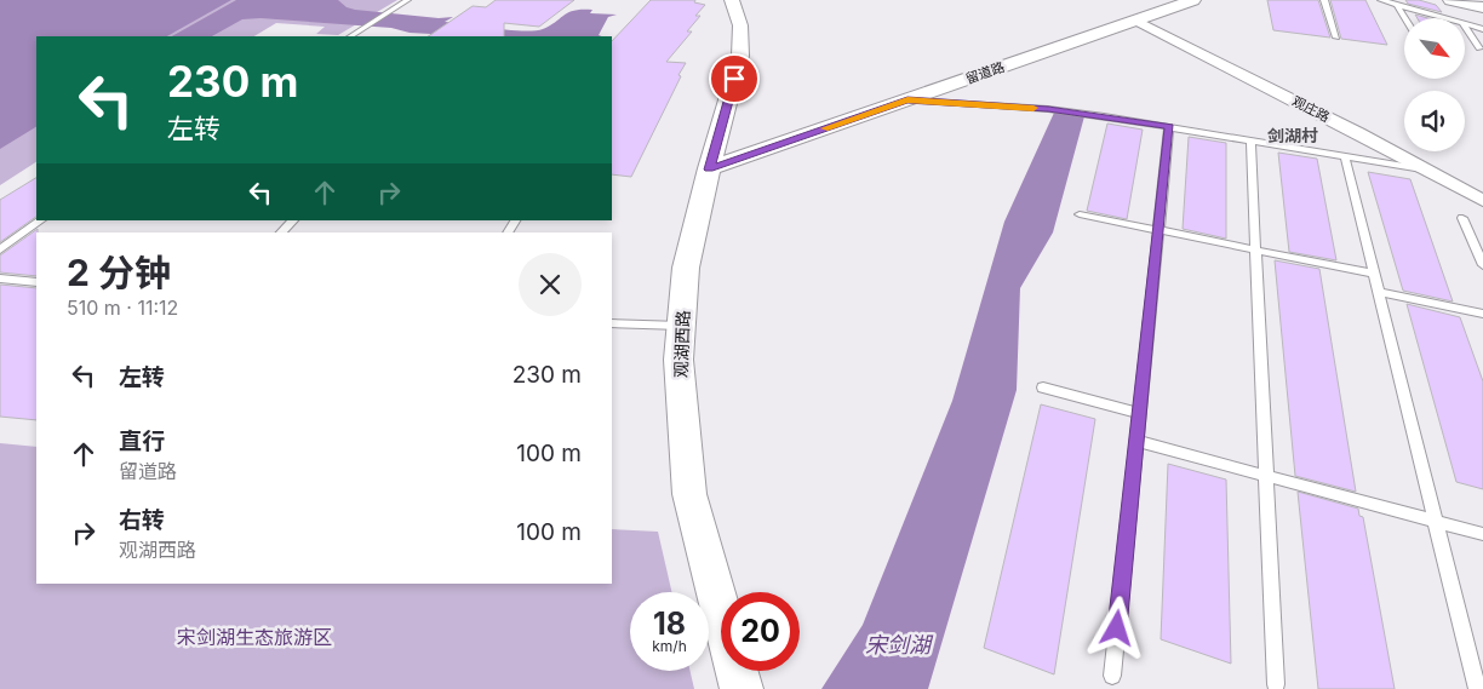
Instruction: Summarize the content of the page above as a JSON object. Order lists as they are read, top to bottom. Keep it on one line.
{"streets":{"street":["留道路","观庄路","观湖西路"]},"crossings":[["留道路","观庄路"],["留道路","观湖西路"]],"districts":["剑湖村"],"water":["宋剑湖"],"parks":["宋剑湖生态旅游区"],"north":"bottom right","page":{"turn":["230 m","左转"],"heading":["2 分钟","510 m · 11:12"],"list":[{"name":"左转","value":"230 m"},{"name":"直行","note":"留道路","value":"100 m"},{"name":"右转","note":"观湖西路","value":"100 m"}],"speed":"18 km/h","limit":"20"}}
